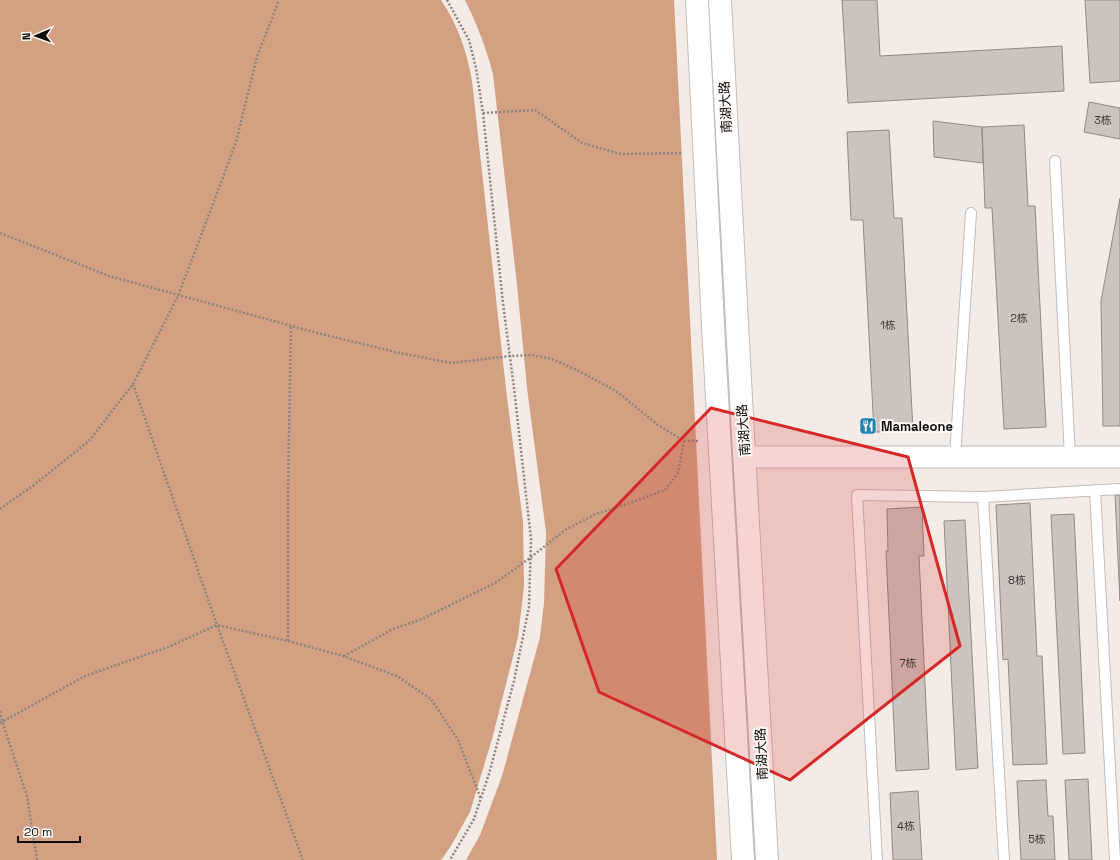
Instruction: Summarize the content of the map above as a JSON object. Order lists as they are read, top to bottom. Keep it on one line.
{"streets":{"main road":["南湖大路"]},"places":{"restaurant":["Mamaleone"]},"house_numbers":["3栋","2栋","1栋","8栋","7栋","4栋","5栋"],"scale_bar":"20 m","north":"left"}
